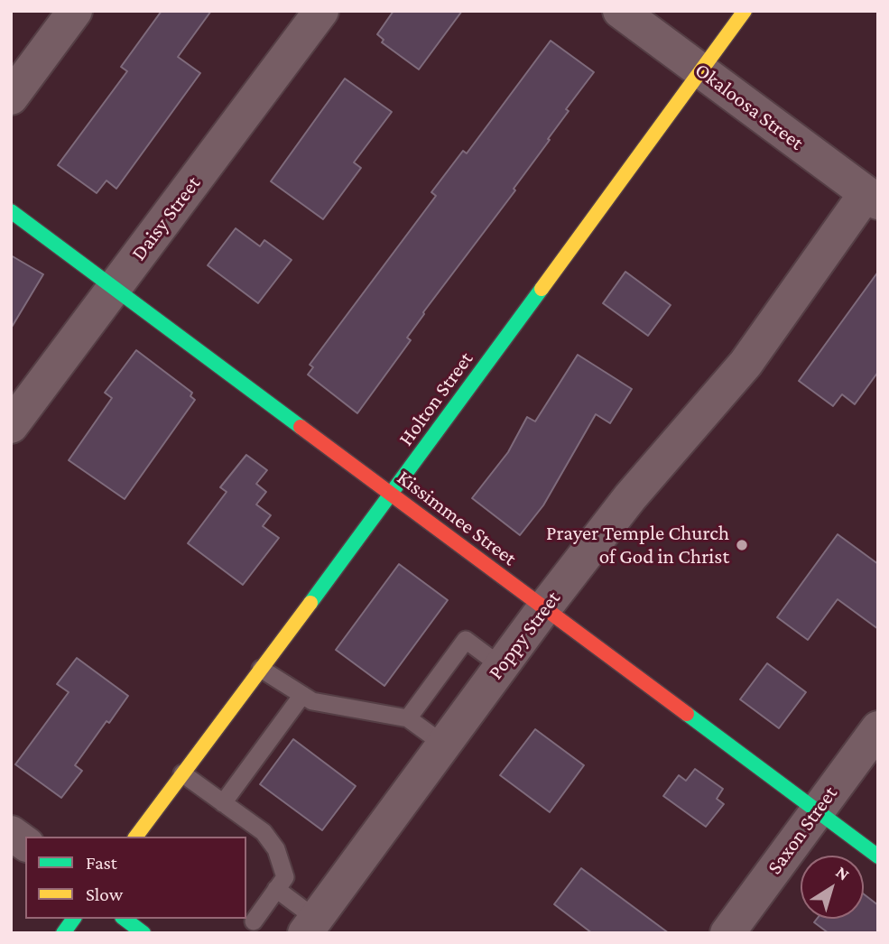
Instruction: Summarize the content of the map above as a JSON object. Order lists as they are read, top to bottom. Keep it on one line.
{"streets":{"street":["Okaloosa Street","Daisy Street","Holton Street","Kissimmee Street","Poppy Street","Saxon Street"]},"crossings":[["Okaloosa Street","Holton Street"],["Okaloosa Street","Poppy Street"],["Daisy Street","Kissimmee Street"],["Holton Street","Kissimmee Street"],["Kissimmee Street","Poppy Street"],["Kissimmee Street","Saxon Street"]],"places":["Prayer Temple Church of God in Christ"],"legend":["Fast","Slow"],"north":"top right"}
